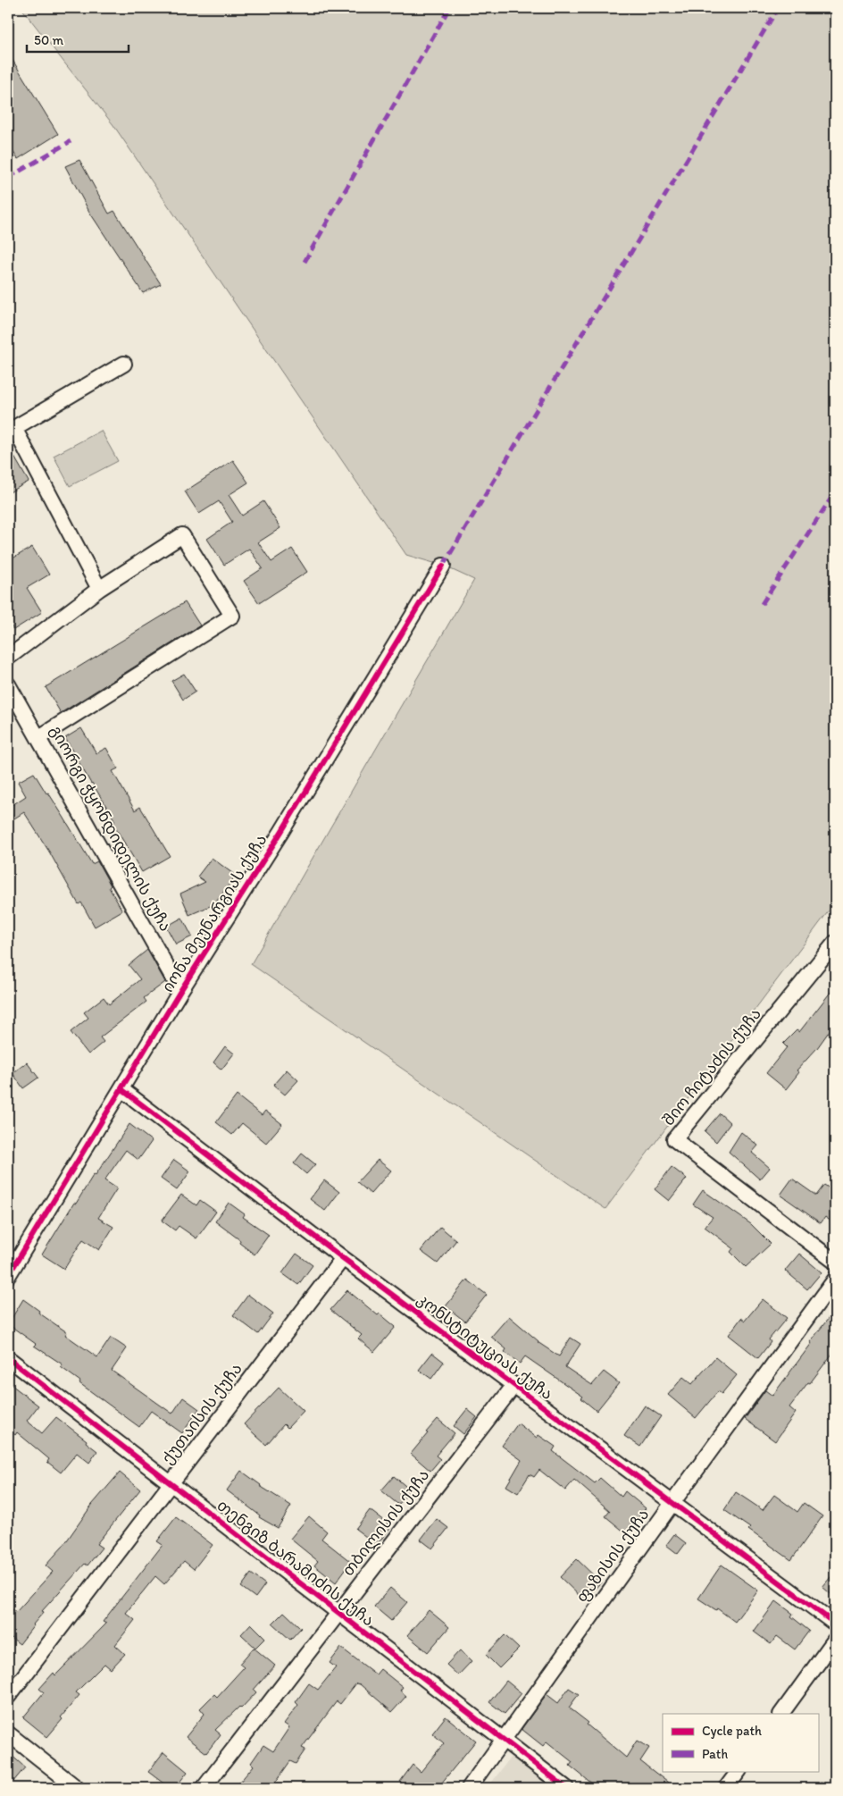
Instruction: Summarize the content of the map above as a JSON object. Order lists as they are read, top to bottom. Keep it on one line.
{"streets":{"street":["გიორგი ჭყონდიდელის ქუჩა","იონა მეუნარგიას ქუჩა","შიო ჩიტაძის ქუჩა","კონსტიტუციას ქუჩა","ქუთაისის ქუჩა","თბილისის ქუჩა","ფაზისის ქუჩა","თენგიზ ბარამიძის ქუჩა"]},"crossings":[["გიორგი ჭყონდიდელის ქუჩა","იონა მეუნარგიას ქუჩა"],["იონა მეუნარგიას ქუჩა","კონსტიტუციას ქუჩა"],["კონსტიტუციას ქუჩა","ქუთაისის ქუჩა"],["კონსტიტუციას ქუჩა","თბილისის ქუჩა"],["კონსტიტუციას ქუჩა","ფაზისის ქუჩა"],["ქუთაისის ქუჩა","თენგიზ ბარამიძის ქუჩა"],["თბილისის ქუჩა","თენგიზ ბარამიძის ქუჩა"],["ფაზისის ქუჩა","თენგიზ ბარამიძის ქუჩა"]],"legend":["Cycle path","Path"],"scale_bar":"50 m"}
